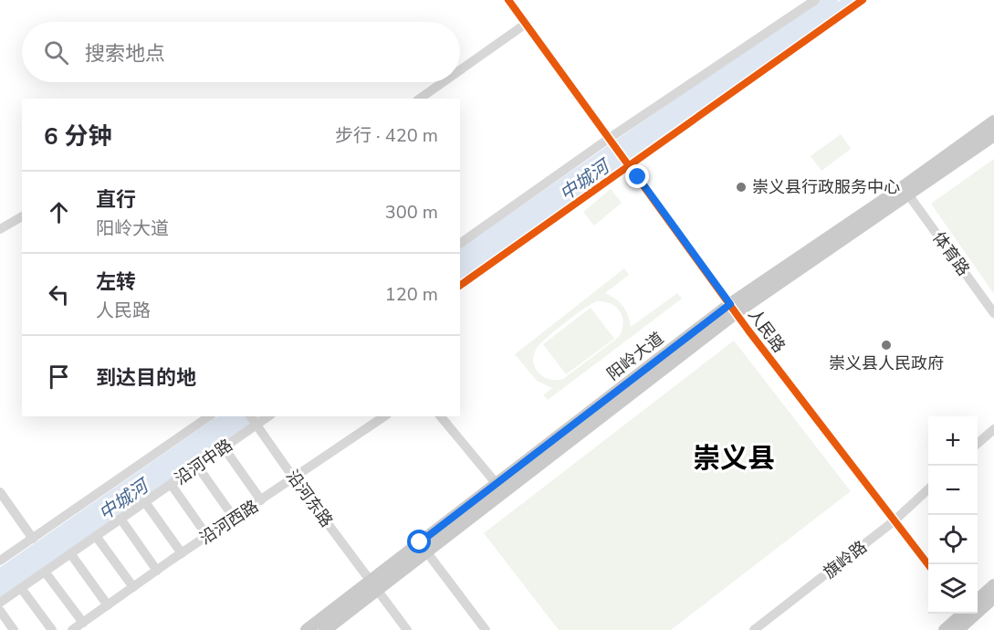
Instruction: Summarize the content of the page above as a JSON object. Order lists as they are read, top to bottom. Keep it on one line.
{"streets":{"main road":["阳岭大道"],"street":["体育路","人民路","沿河中路","沿河东路","沿河西路","旗岭路"]},"crossings":[["体育路","阳岭大道"],["人民路","阳岭大道"],["人民路","旗岭路"],["阳岭大道","沿河东路"],["沿河中路","沿河东路"],["沿河东路","沿河西路"]],"districts":["崇义县"],"water":["中城河"],"places":["崇义县行政服务中心","崇义县人民政府"],"page":{"search":"搜索地点","heading":["6 分钟","步行 · 420 m"],"list":[["直行","阳岭大道","300 m"],["左转","人民路","120 m"],"到达目的地"],"map_buttons":["+","−"]}}
